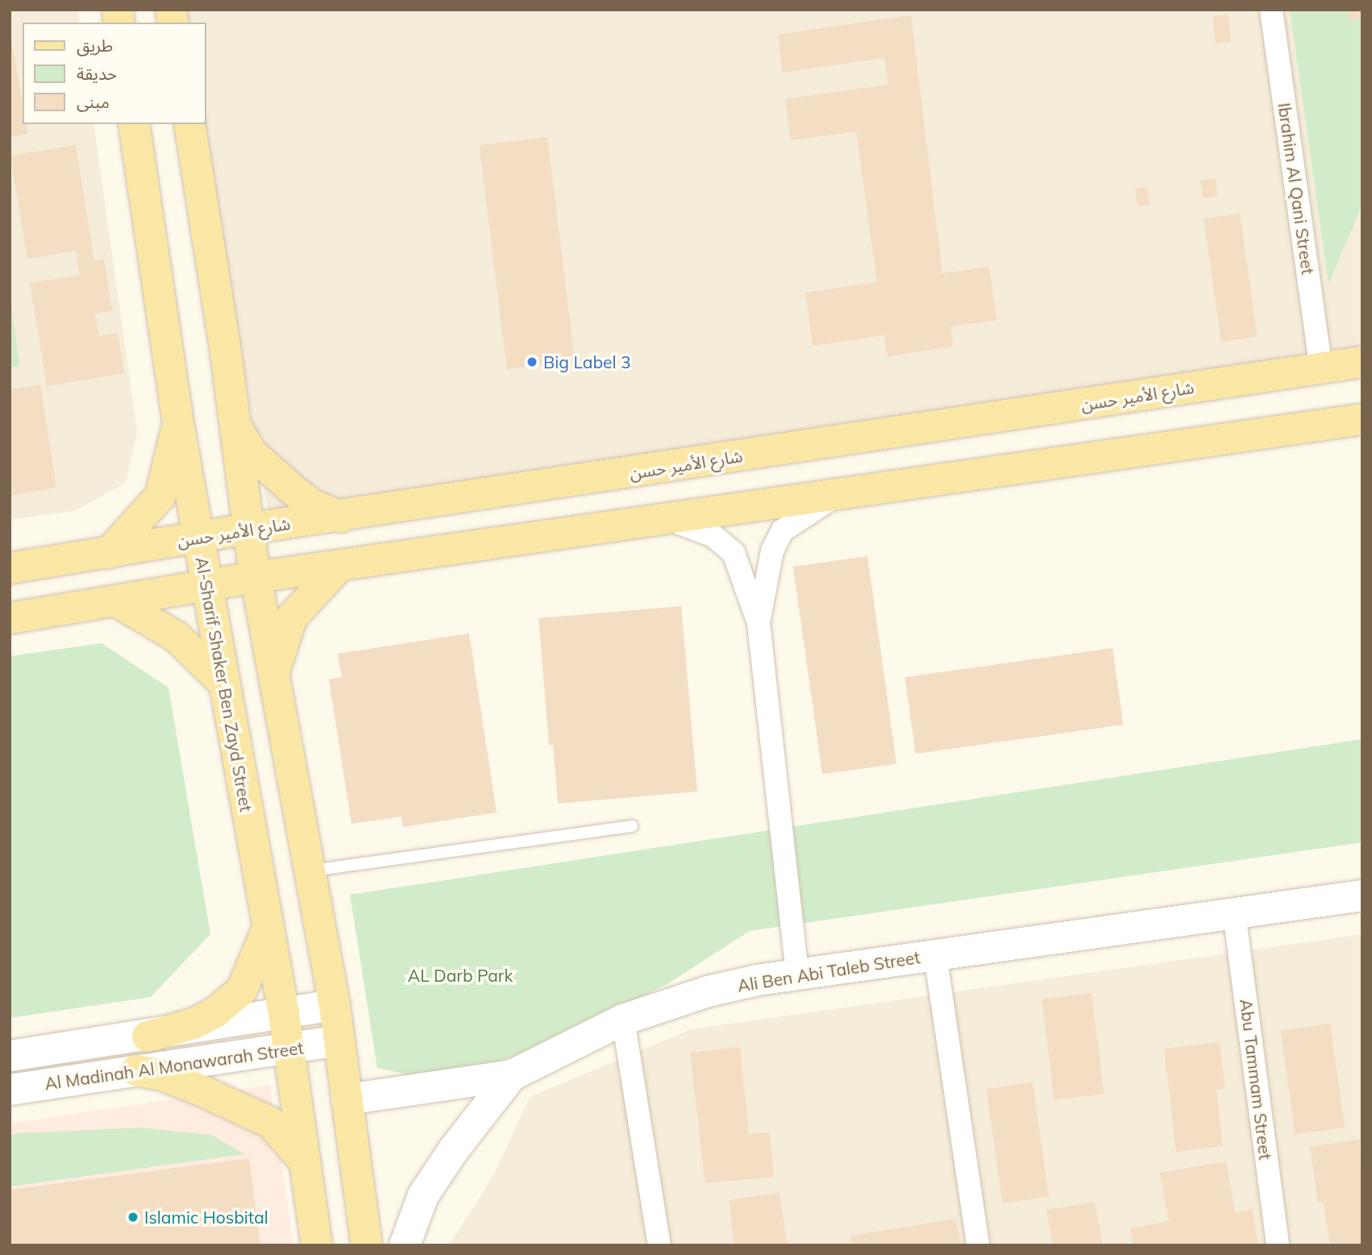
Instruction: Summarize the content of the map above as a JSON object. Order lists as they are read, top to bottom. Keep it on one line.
{"streets":{"main road":["شارع الأمير حسن","Al-Sharif Shaker Ben Zayd Street","Ali Ben Abi Taleb Street","Al Madinah Al Monawarah Street"],"street":["Ibrahim Al Qani Street","Abu Tammam Street"]},"crossings":[["Ibrahim Al Qani Street","شارع الأمير حسن"],["شارع الأمير حسن","Al-Sharif Shaker Ben Zayd Street"],["Al-Sharif Shaker Ben Zayd Street","Al Madinah Al Monawarah Street"],["Ali Ben Abi Taleb Street","Abu Tammam Street"]],"parks":["AL Darb Park"],"places":["Big Label 3","Islamic Hosbital"],"legend":["طريق","حديقة","مبنى"]}
